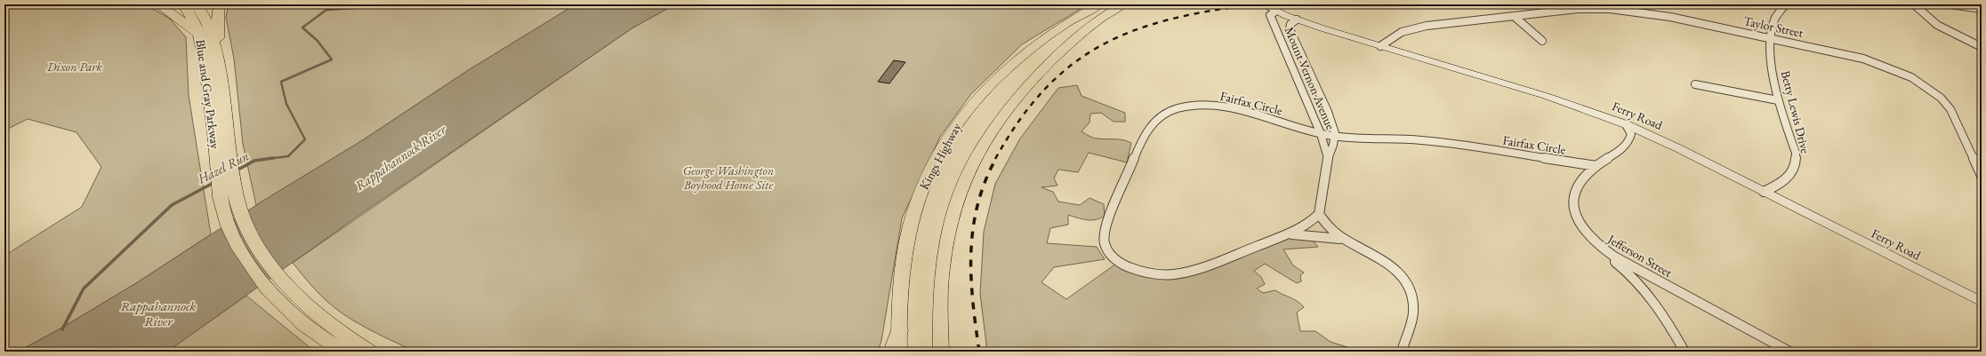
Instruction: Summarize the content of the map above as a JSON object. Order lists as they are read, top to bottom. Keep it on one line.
{"streets":{"highway":["Blue and Gray Parkway"],"main road":["Ferry Road","Kings Highway"],"street":["Taylor Street","Mount Vernon Avenue","Fairfax Circle","Betty Lewis Drive","Jefferson Street"]},"crossings":[["Taylor Street","Betty Lewis Drive"],["Taylor Street","Ferry Road"],["Mount Vernon Avenue","Fairfax Circle"],["Mount Vernon Avenue","Ferry Road"],["Fairfax Circle","Jefferson Street"],["Betty Lewis Drive","Ferry Road"],["Ferry Road","Jefferson Street"]],"water":["Rappahannock River","Hazel Run"],"parks":["Dixon Park","George Washington Boyhood Home Site"]}
